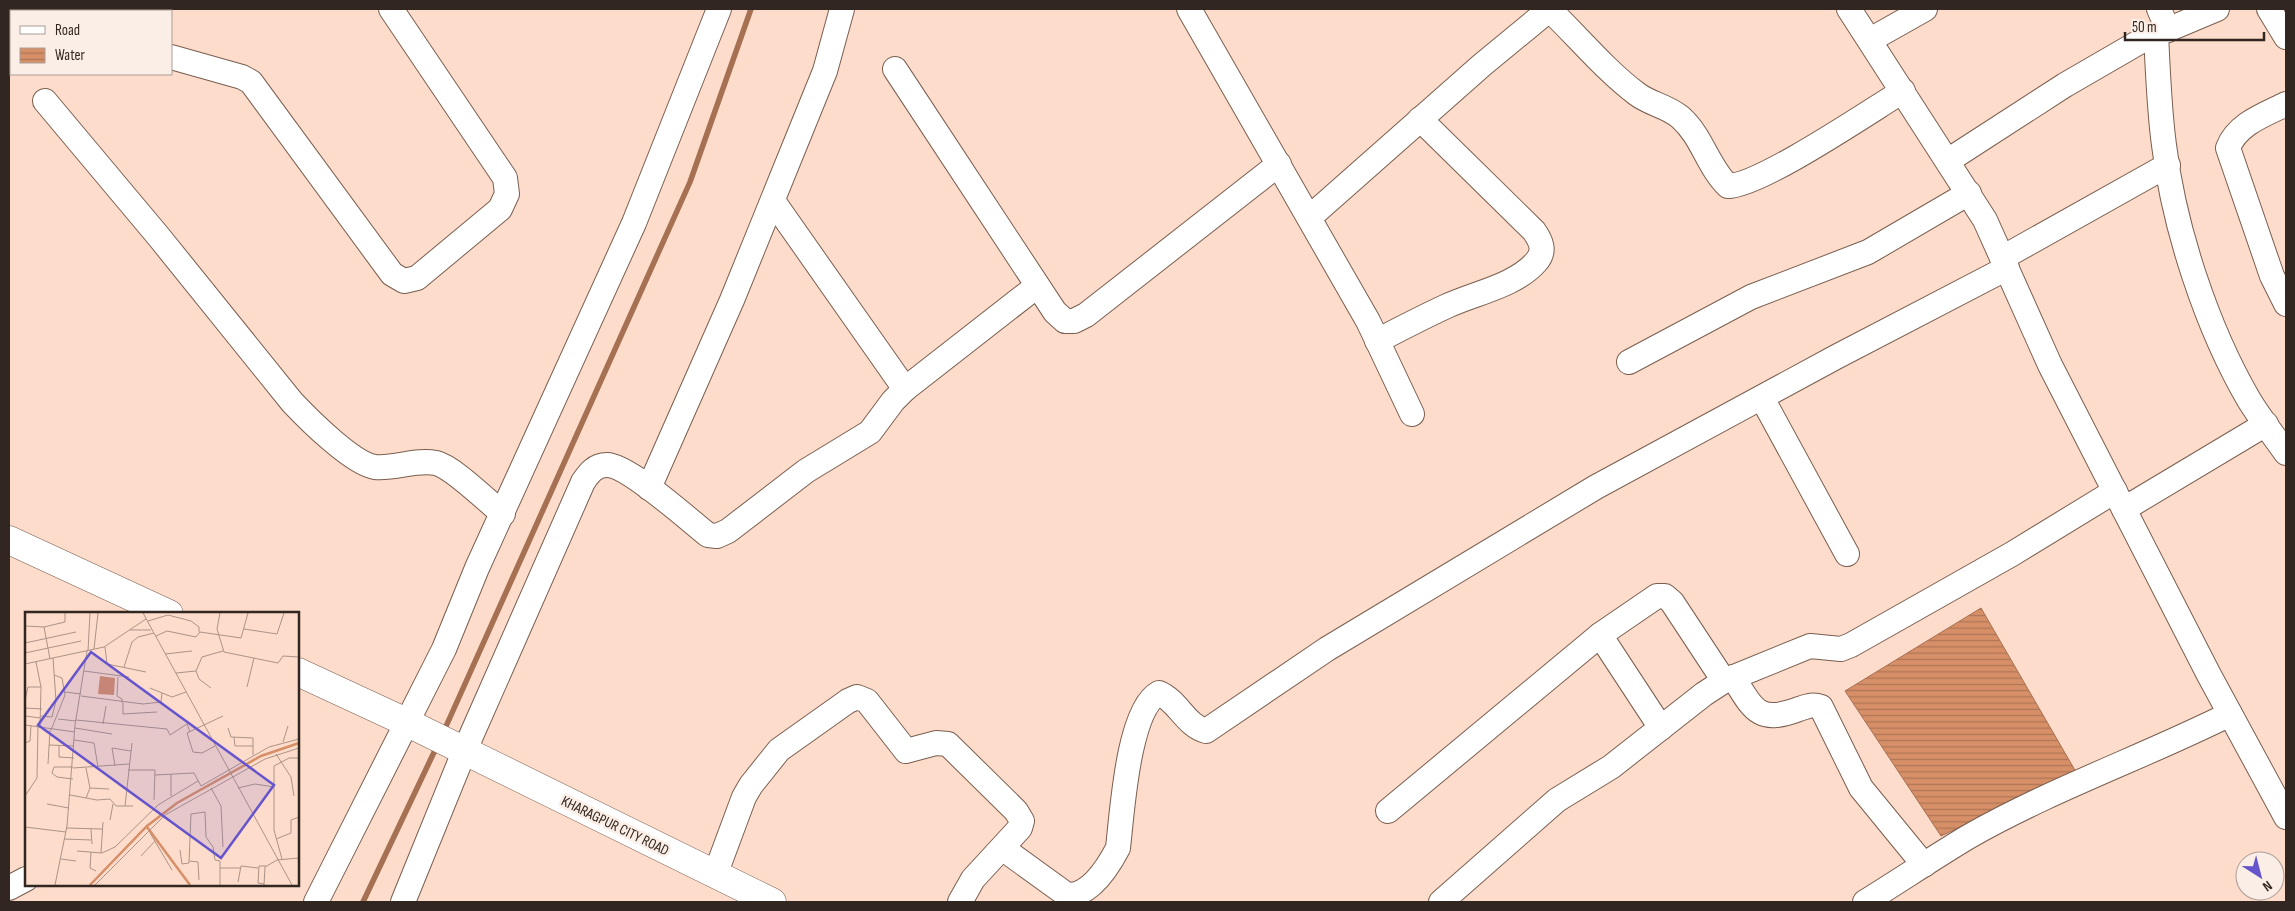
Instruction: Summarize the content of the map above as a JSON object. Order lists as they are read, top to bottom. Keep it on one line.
{"streets":{"main road":["KHARAGPUR CITY ROAD"]},"legend":["Road","Water"],"scale_bar":"50 m","north":"bottom right"}
